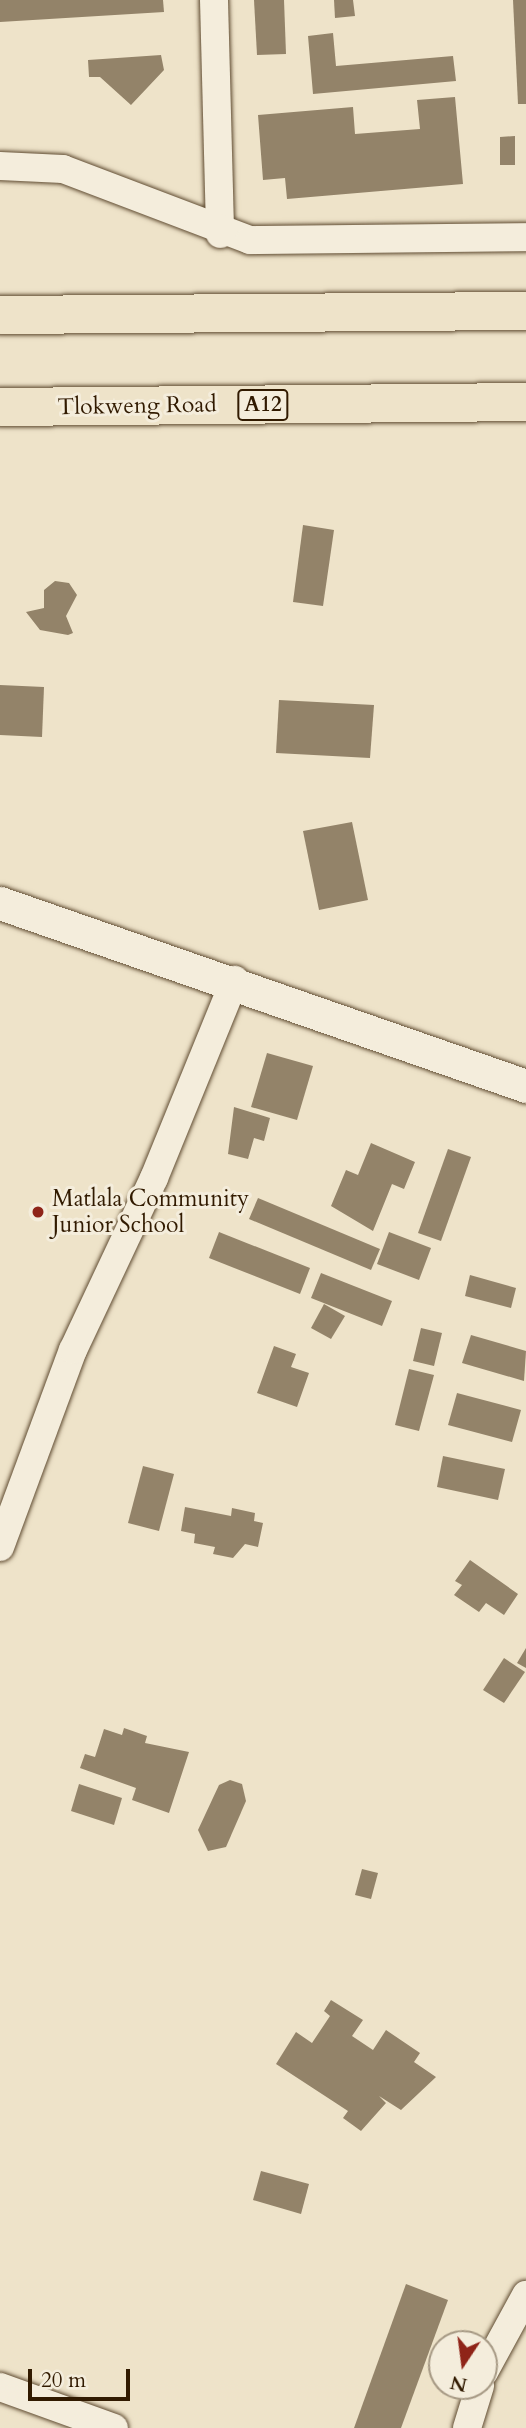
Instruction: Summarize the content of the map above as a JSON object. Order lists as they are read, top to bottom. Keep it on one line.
{"streets":{"main road":["A12","Tlokweng Road"]},"places":["Matlala Community Junior School"],"scale_bar":"20 m","north":"bottom"}
